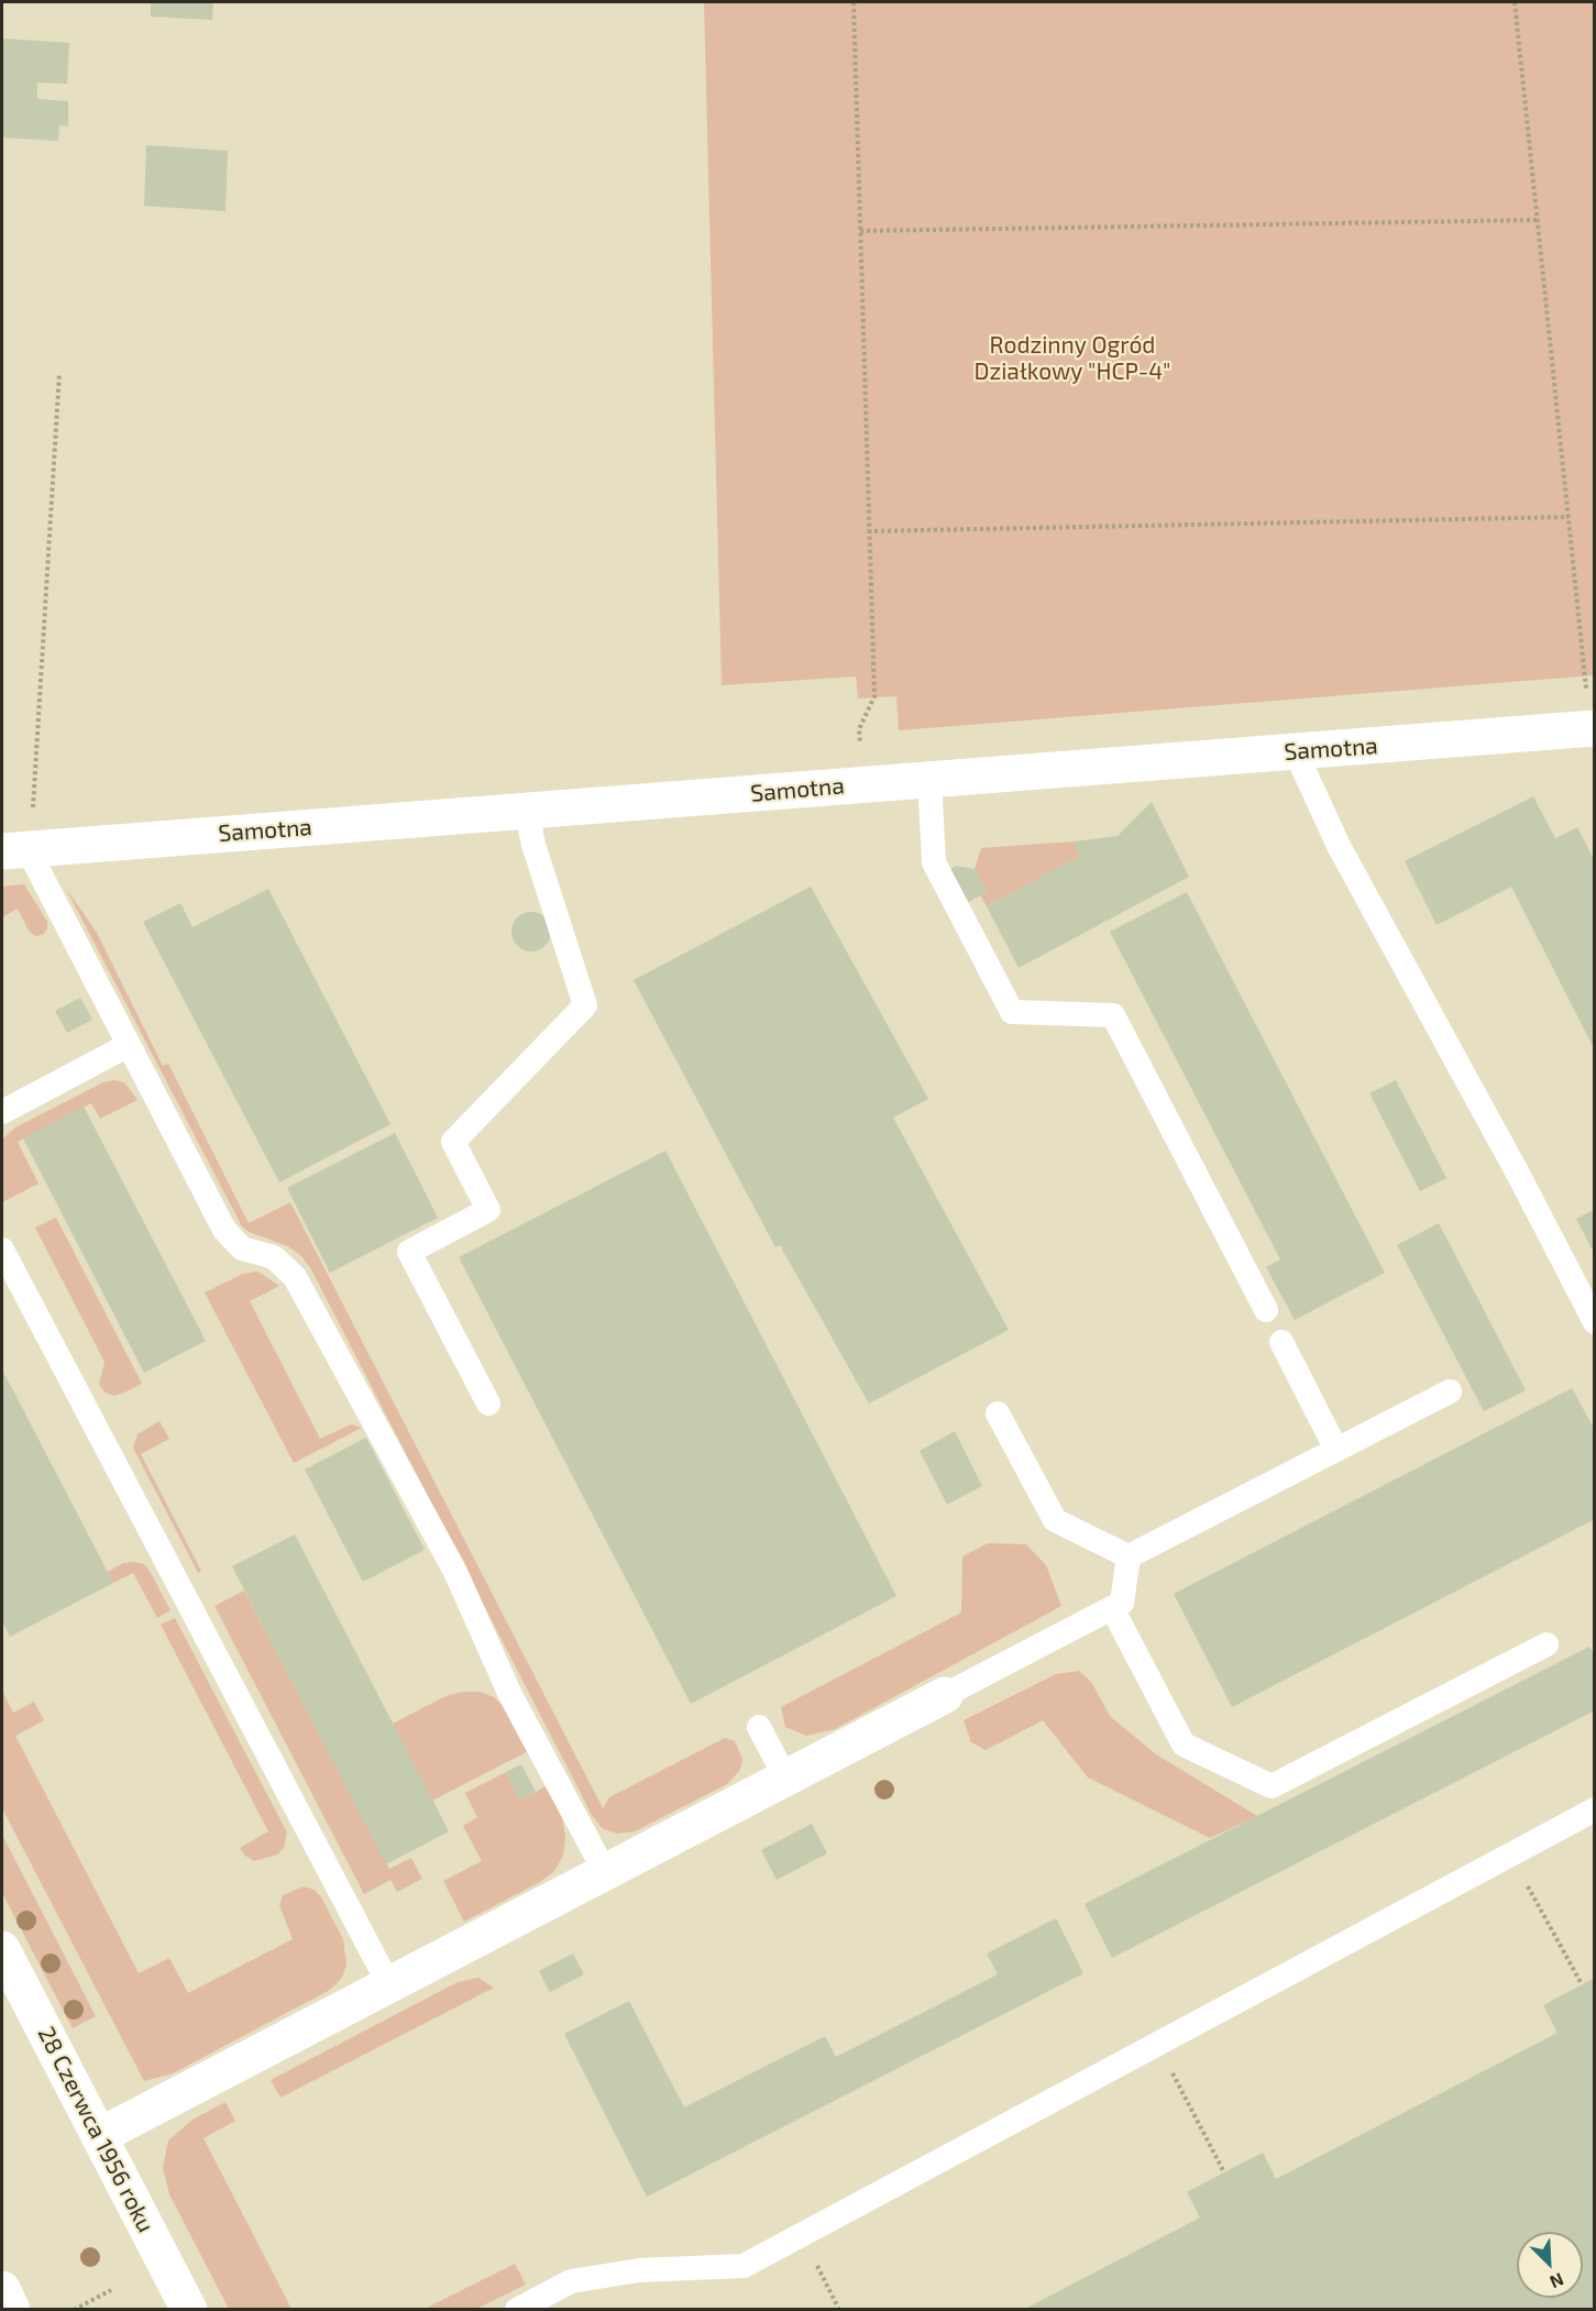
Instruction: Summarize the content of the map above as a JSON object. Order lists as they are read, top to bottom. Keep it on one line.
{"streets":{"street":["Samotna","28 Czerwca 1956 roku"]},"parks":["Rodzinny Ogród Działkowy \"HCP-4\""],"north":"bottom right"}
